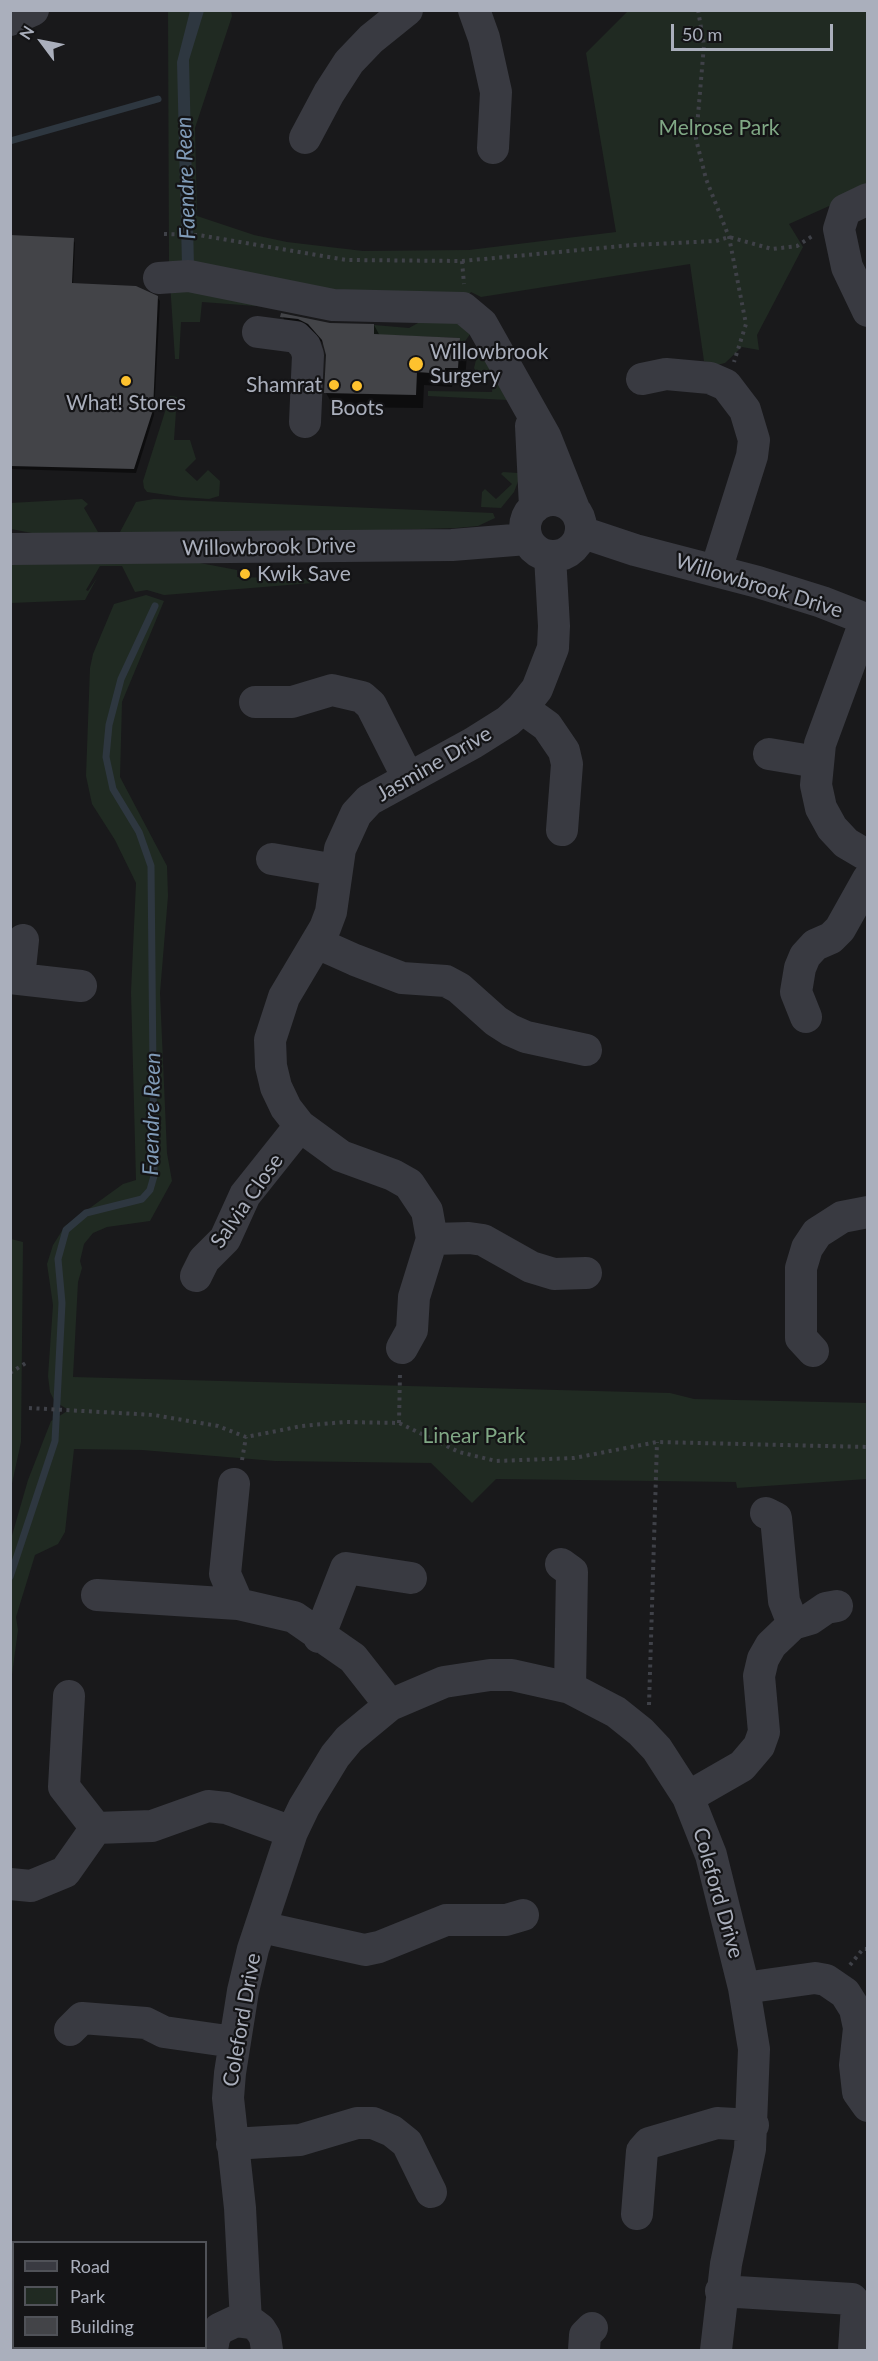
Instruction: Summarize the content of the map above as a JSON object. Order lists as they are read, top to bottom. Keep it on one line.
{"streets":{"street":["Willowbrook Drive","Jasmine Drive","Salvia Close","Coleford Drive"]},"crossings":[["Willowbrook Drive","Jasmine Drive"],["Jasmine Drive","Salvia Close"]],"water":["Faendre Reen"],"parks":["Melrose Park","Linear Park"],"places":["Willowbrook Surgery","What! Stores","Shamrat","Boots","Kwik Save"],"legend":["Road","Park","Building"],"scale_bar":"50 m","north":"top left"}
